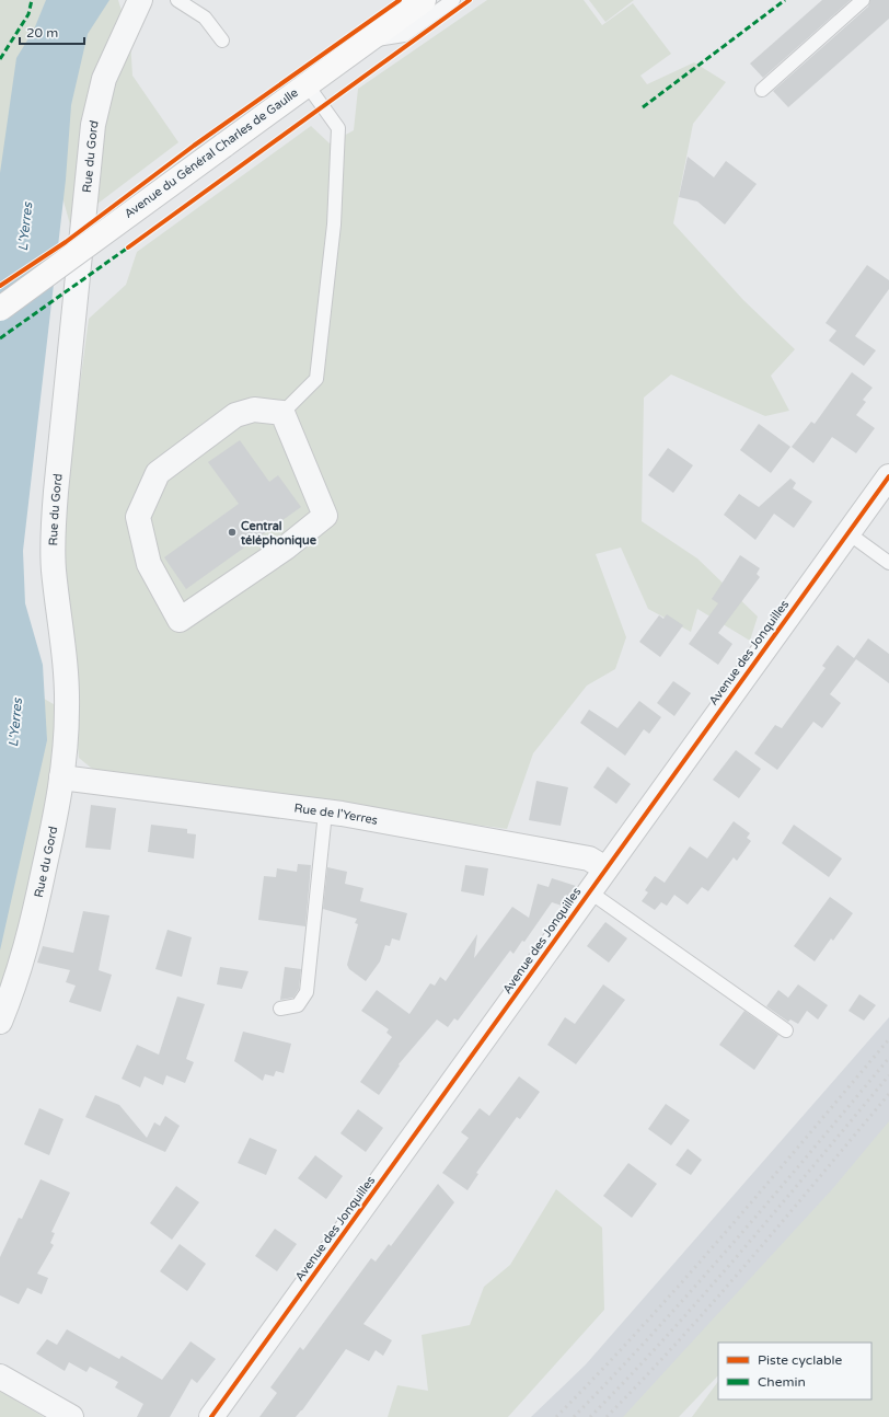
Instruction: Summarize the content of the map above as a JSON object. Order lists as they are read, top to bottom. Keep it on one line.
{"streets":{"main road":["Avenue du Général Charles de Gaulle"],"street":["Rue du Gord","Avenue des Jonquilles","Rue de l'Yerres"]},"crossings":[["Rue du Gord","Rue de l'Yerres"],["Avenue des Jonquilles","Rue de l'Yerres"]],"water":["L'Yerres"],"places":["Central téléphonique"],"legend":["Piste cyclable","Chemin"],"scale_bar":"20 m"}
